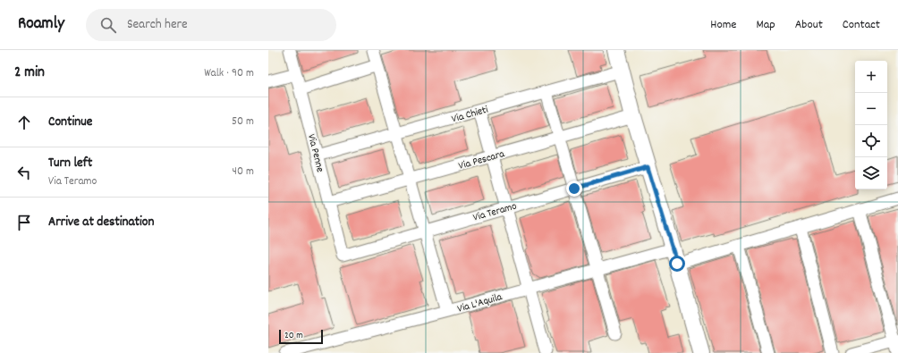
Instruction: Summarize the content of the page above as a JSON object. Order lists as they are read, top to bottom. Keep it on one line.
{"streets":{"street":["Via Chieti","Via Penne","Via Pescara","Via Teramo","Via L'Aquila"]},"crossings":[["Via Chieti","Via Penne"],["Via Penne","Via Pescara"],["Via Penne","Via Teramo"]],"scale_bar":"20 m","page":{"header":"Roamly","search":"Search here","nav":["Home","Map","About","Contact"],"heading":["2 min","Walk · 90 m"],"map_buttons":["+","−"],"list":[["Continue","50 m"],["Turn left","Via Teramo","40 m"],"Arrive at destination"],"scale":"20 m"}}
